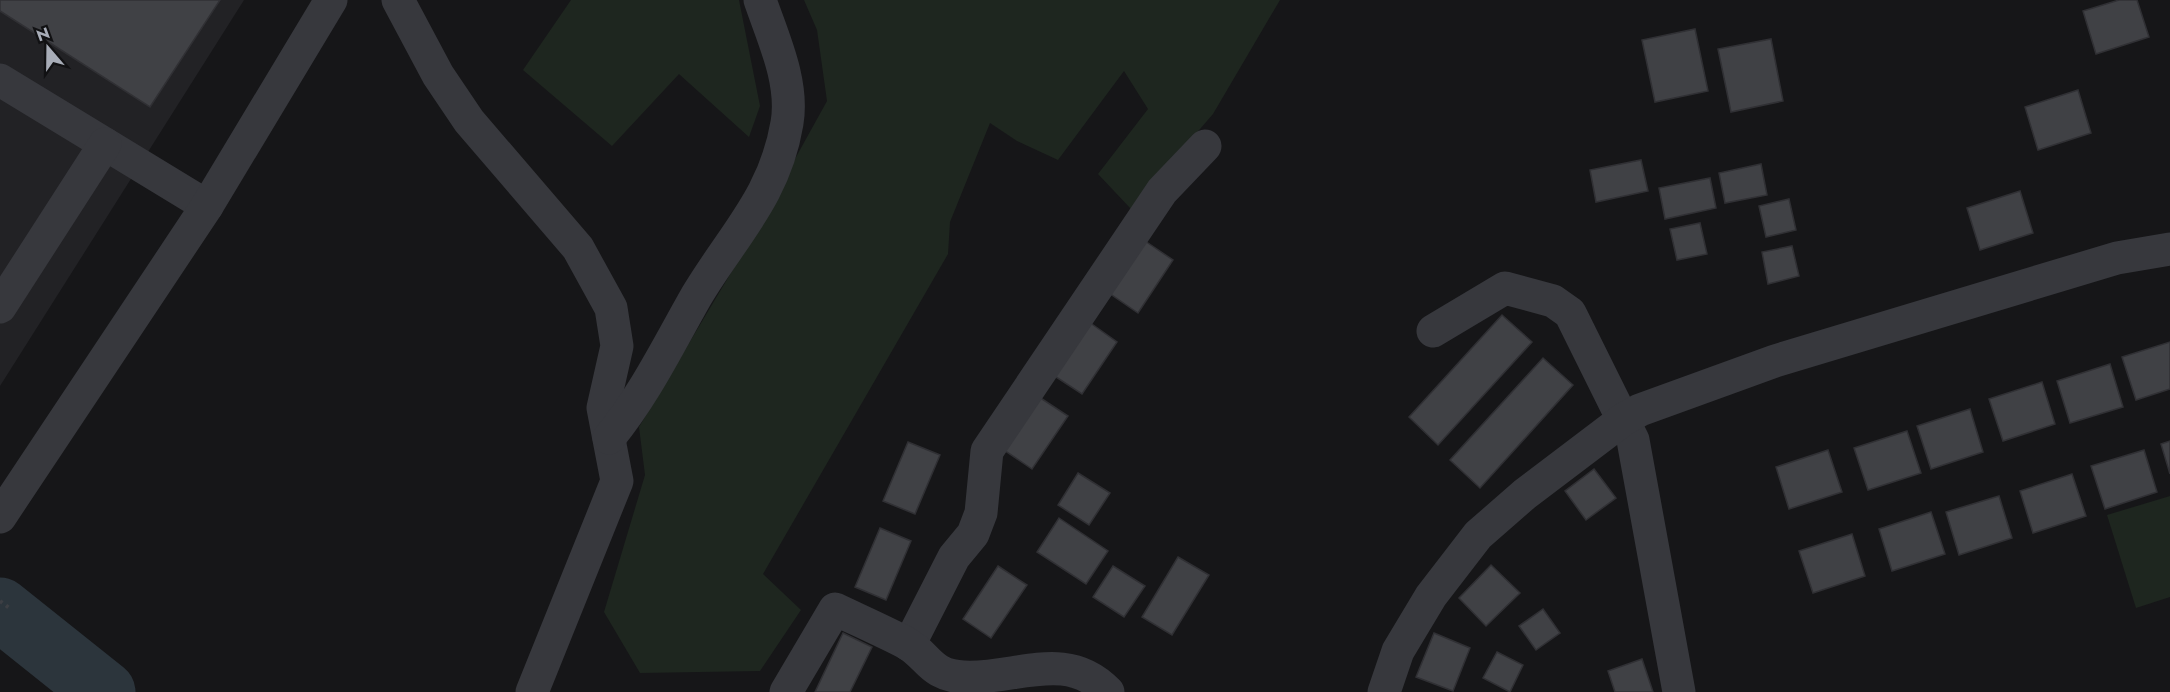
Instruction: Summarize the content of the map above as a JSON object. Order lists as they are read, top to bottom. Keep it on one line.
{"north":"top"}
